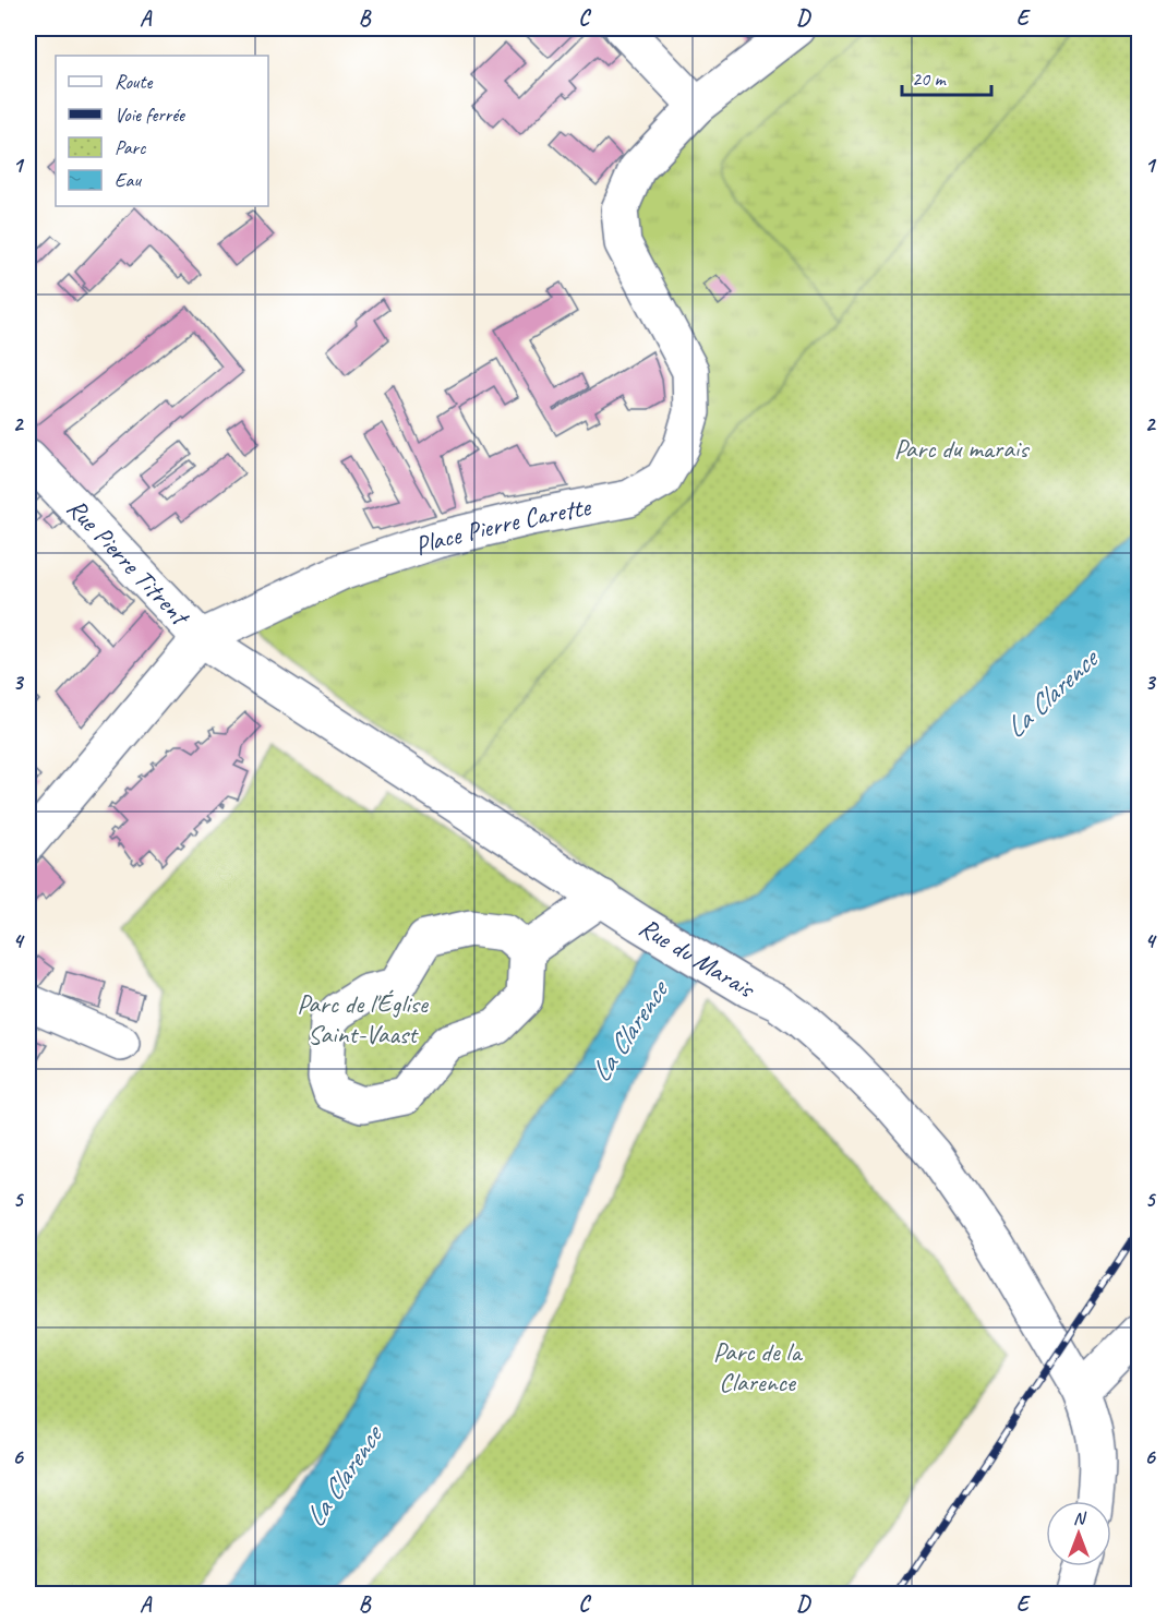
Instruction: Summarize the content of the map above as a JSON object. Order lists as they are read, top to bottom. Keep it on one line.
{"streets":{"street":["Place Pierre Carette","Rue Pierre Titrent","Rue du Marais"]},"crossings":[["Place Pierre Carette","Rue Pierre Titrent"],["Place Pierre Carette","Rue du Marais"],["Rue Pierre Titrent","Rue du Marais"]],"water":["La Clarence"],"parks":["Parc du marais","Parc de l'Église Saint-Vaast","Parc de la Clarence"],"legend":["Route","Voie ferrée","Parc","Eau"],"scale_bar":"20 m","north":"top","grid":{"columns":["A","B","C","D","E"],"rows":["1","2","3","4","5","6"]}}
